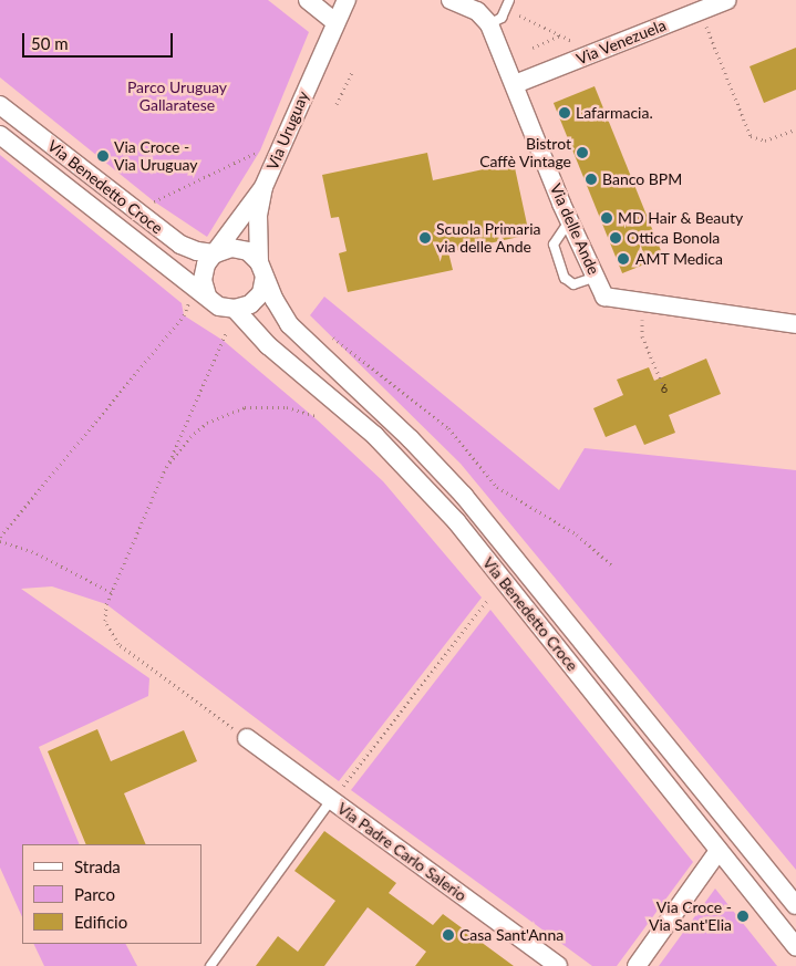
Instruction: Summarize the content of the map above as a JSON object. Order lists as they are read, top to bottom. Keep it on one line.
{"streets":{"street":["Via Venezuela","Via Uruguay","Via Benedetto Croce","Via delle Ande","Via Padre Carlo Salerio"]},"crossings":[["Via Venezuela","Via delle Ande"],["Via Uruguay","Via Benedetto Croce"]],"parks":["Parco Uruguay Gallaratese"],"places":["Lafarmacia.","Bistrot Caffè Vintage","Via Croce - Via Uruguay","Banco BPM","MD Hair & Beauty","Scuola Primaria via delle Ande","Ottica Bonola","AMT Medica","Via Croce - Via Sant'Elia","Casa Sant'Anna"],"house_numbers":["6"],"legend":["Strada","Parco","Edificio"],"scale_bar":"50 m"}
